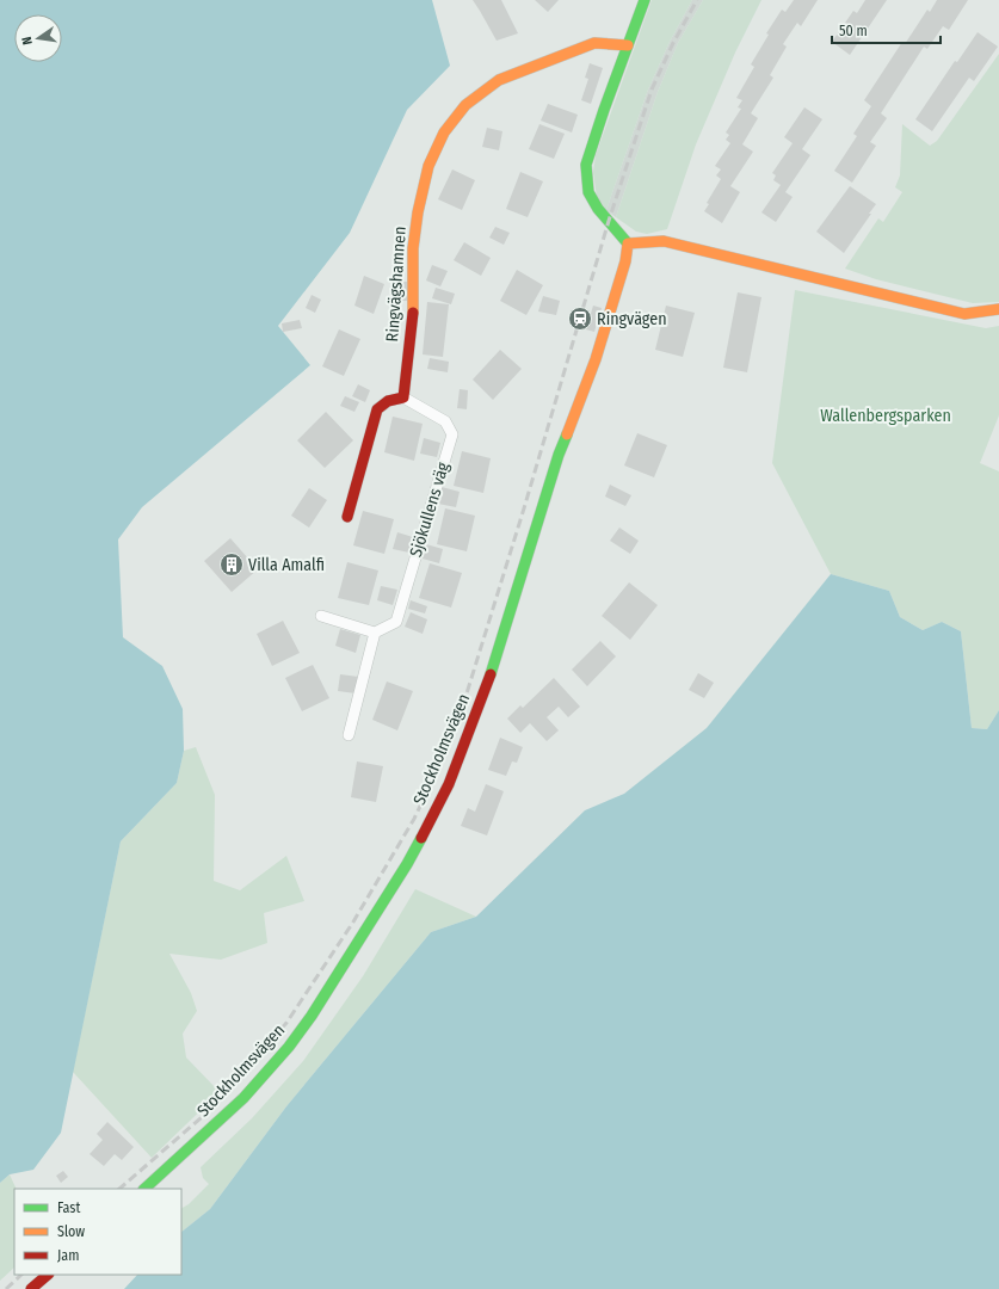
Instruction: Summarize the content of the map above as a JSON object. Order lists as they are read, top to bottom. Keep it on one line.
{"streets":{"street":["Ringvägshamnen","Sjökullens väg","Stockholmsvägen"]},"crossings":[["Ringvägshamnen","Sjökullens väg"]],"parks":["Wallenbergsparken"],"places":{"station":["Ringvägen"],"building":["Villa Amalfi"]},"legend":["Fast","Slow","Jam"],"scale_bar":"50 m","north":"left"}
